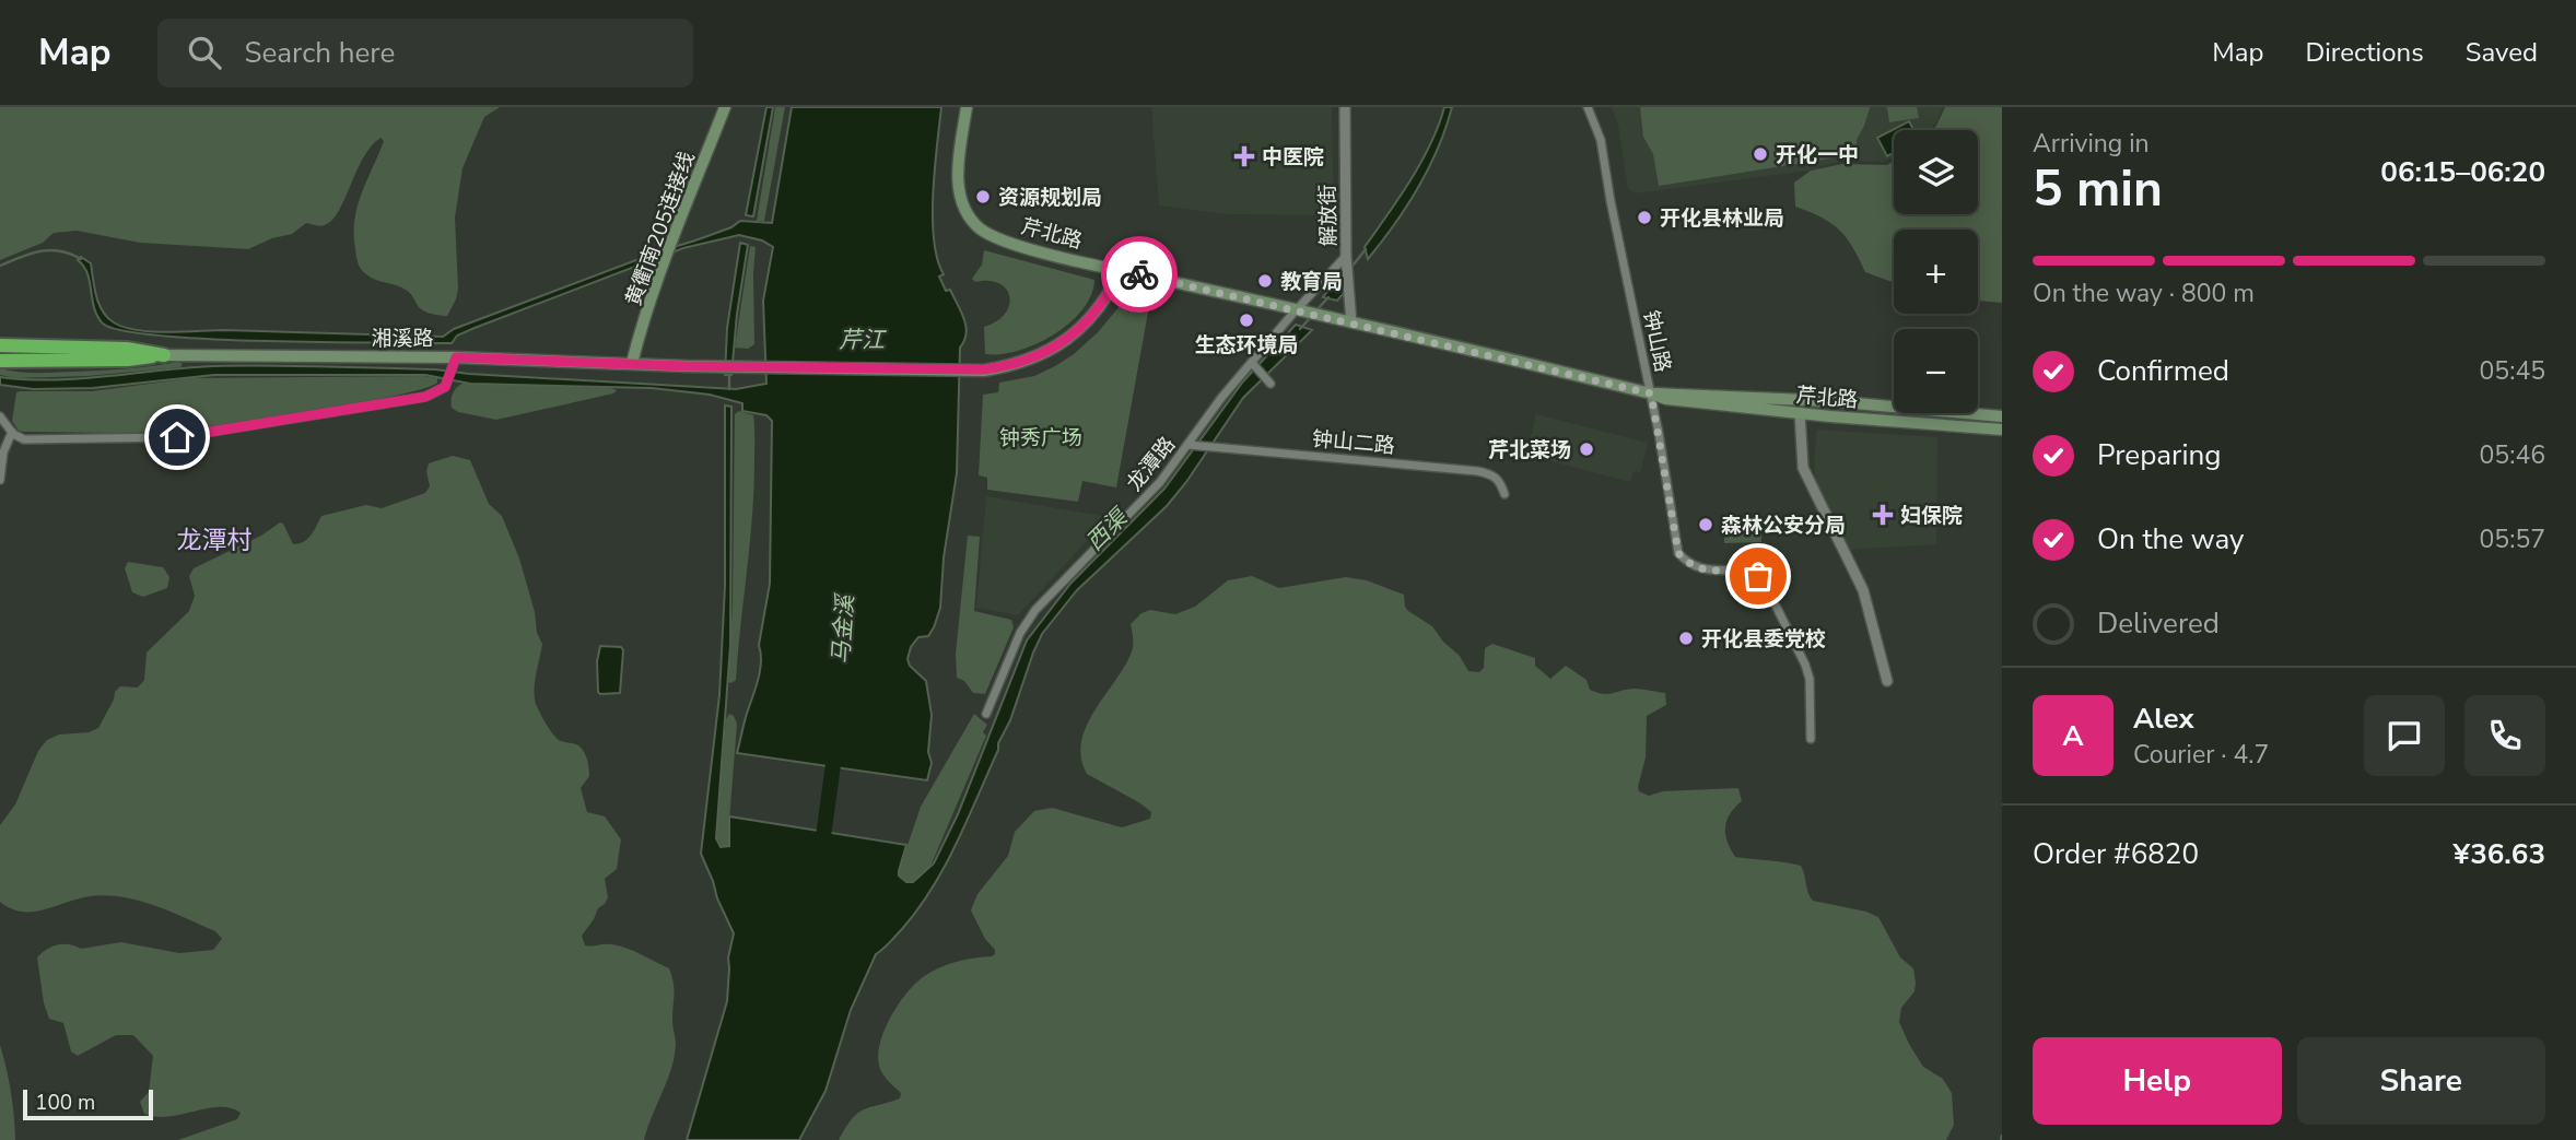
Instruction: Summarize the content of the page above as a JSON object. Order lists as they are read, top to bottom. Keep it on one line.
{"streets":{"main road":["黄衢南205连接线","芹北路","湘溪路"],"street":["解放街","钟山路","钟山二路","龙潭路"]},"crossings":[["解放街","芹北路"],["解放街","龙潭路"],["黄衢南205连接线","湘溪路"],["芹北路","湘溪路"],["芹北路","钟山路"],["芹北路","龙潭路"],["钟山二路","龙潭路"]],"districts":["龙潭村"],"water":["芹江","西渠","马金溪"],"parks":["钟秀广场"],"places":{"other":["开化一中","资源规划局","开化县林业局","教育局","生态环境局","芹北菜场","森林公安分局","开化县委党校"],"health":["中医院","妇保院"]},"scale_bar":"100 m","page":{"header":"Map","search":"Search here","nav":["Map","Directions","Saved"],"heading":["5 min","Arriving in","06:15–06:20"],"panel":["Alex","Courier · 4.7","Order #6820","¥36.63"],"map_buttons":["+","−"],"bar":"On the way · 800 m","list":[["Confirmed","05:45"],["Preparing","05:46"],["On the way","05:57"],"Delivered"],"round":"A","buttons":["Help","Share"],"scale":"100 m"}}
